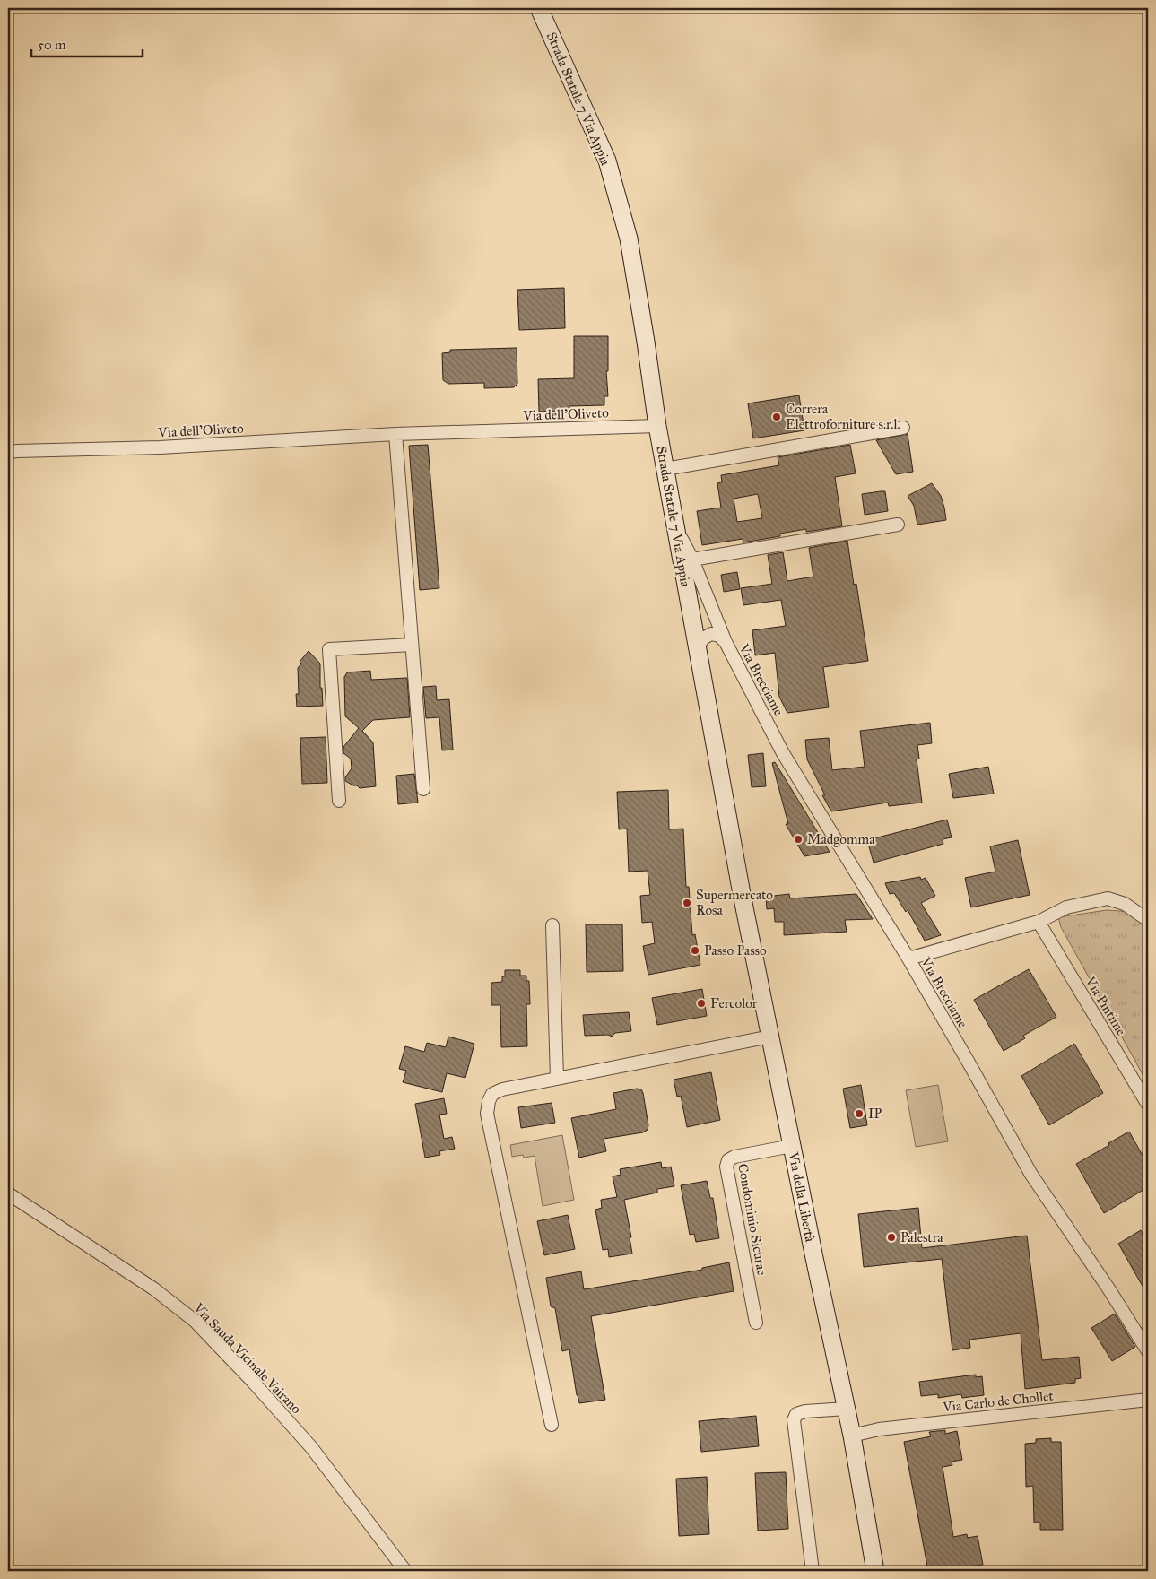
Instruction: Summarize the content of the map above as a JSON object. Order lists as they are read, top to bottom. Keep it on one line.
{"streets":{"main road":["Strada Statale 7 Via Appia","Via della Libertà"],"street":["Via dell'Oliveto","Via Brecciame","Via Pintime","Condominio Sicurae","Via Sauda Vicinale Vairano","Via Carlo de Chollet"]},"crossings":[["Strada Statale 7 Via Appia","Via dell'Oliveto"],["Strada Statale 7 Via Appia","Via Brecciame"],["Strada Statale 7 Via Appia","Via della Libertà"],["Via della Libertà","Condominio Sicurae"],["Via della Libertà","Via Carlo de Chollet"]],"places":["Correra Elettroforniture s.r.l.","Madgomma","Supermercato Rosa","Passo Passo","Fercolor","IP","Palestra"],"scale_bar":"50 m"}
